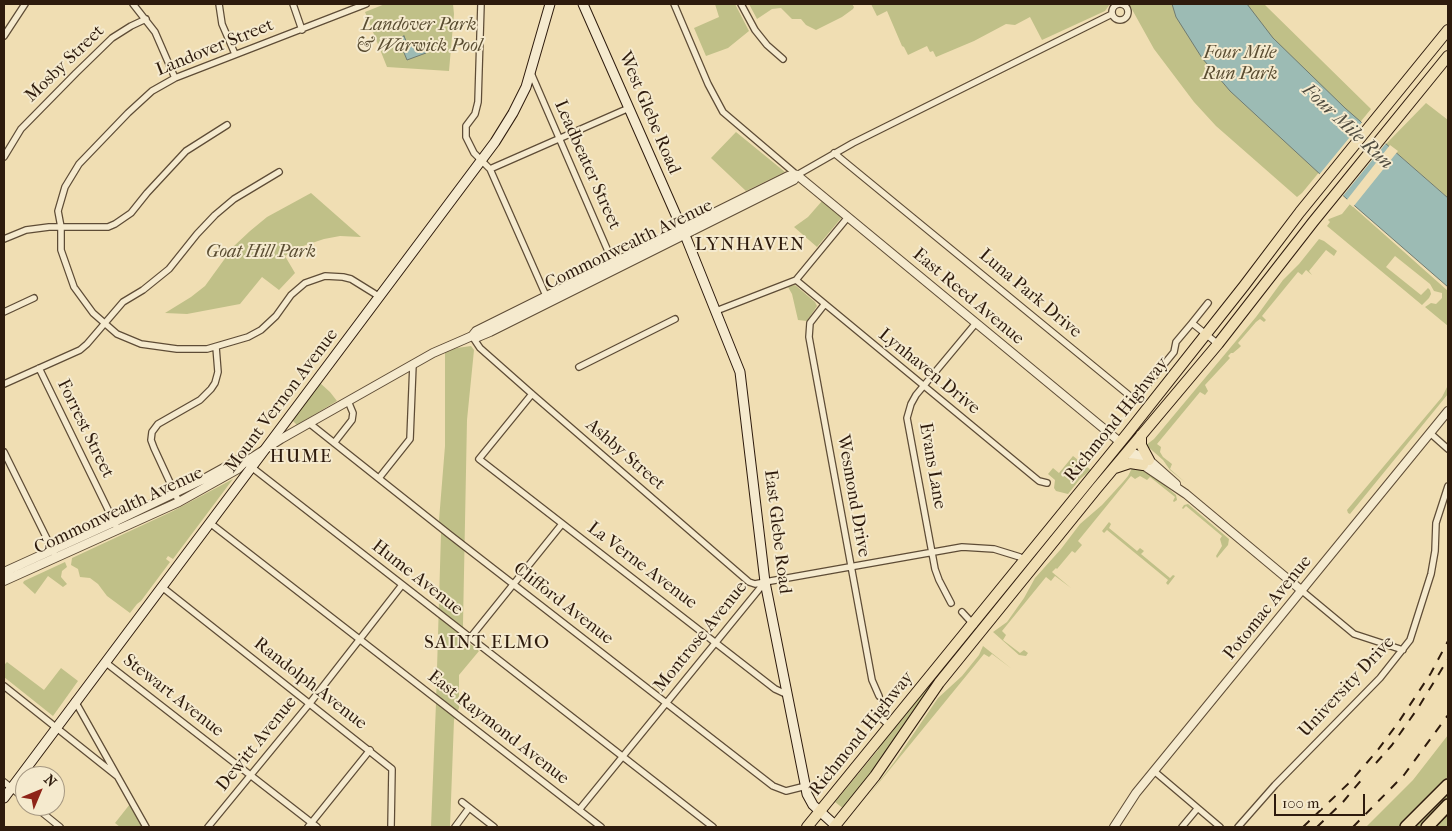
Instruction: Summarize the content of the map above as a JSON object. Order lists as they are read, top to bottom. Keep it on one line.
{"streets":{"highway":["Richmond Highway"],"main road":["West Glebe Road","Mount Vernon Avenue","East Glebe Road"],"street":["Landover Street","Mosby Street","Leadbeater Street","Commonwealth Avenue","Luna Park Drive","East Reed Avenue","Lynhaven Drive","Forrest Street","Ashby Street","Evans Lane","Wesmond Drive","La Verne Avenue","Hume Avenue","Clifford Avenue","Potomac Avenue","Montrose Avenue","Randolph Avenue","University Drive","Stewart Avenue","East Raymond Avenue","Dewitt Avenue"]},"crossings":[["Landover Street","Mount Vernon Avenue"],["West Glebe Road","Commonwealth Avenue"],["West Glebe Road","East Glebe Road"],["Leadbeater Street","Commonwealth Avenue"],["Leadbeater Street","Mount Vernon Avenue"],["Commonwealth Avenue","Luna Park Drive"],["Commonwealth Avenue","East Reed Avenue"],["Commonwealth Avenue","Mount Vernon Avenue"],["Commonwealth Avenue","Forrest Street"],["Commonwealth Avenue","Ashby Street"],["Commonwealth Avenue","East Glebe Road"],["Commonwealth Avenue","Hume Avenue"],["Commonwealth Avenue","Clifford Avenue"],["East Reed Avenue","Richmond Highway"],["East Reed Avenue","Evans Lane"],["East Reed Avenue","Potomac Avenue"],["East Reed Avenue","University Drive"],["Lynhaven Drive","Evans Lane"],["Lynhaven Drive","Wesmond Drive"],["Mount Vernon Avenue","Hume Avenue"],["Mount Vernon Avenue","Randolph Avenue"],["Mount Vernon Avenue","Stewart Avenue"],["Mount Vernon Avenue","East Raymond Avenue"],["Richmond Highway","East Glebe Road"],["Richmond Highway","Montrose Avenue"],["Ashby Street","East Glebe Road"],["Ashby Street","La Verne Avenue"],["Ashby Street","Montrose Avenue"],["Evans Lane","Montrose Avenue"],["Wesmond Drive","Montrose Avenue"],["East Glebe Road","La Verne Avenue"],["East Glebe Road","Clifford Avenue"],["East Glebe Road","Montrose Avenue"],["La Verne Avenue","Montrose Avenue"],["Hume Avenue","Montrose Avenue"],["Hume Avenue","Dewitt Avenue"],["Clifford Avenue","Montrose Avenue"],["Montrose Avenue","East Raymond Avenue"],["Randolph Avenue","Dewitt Avenue"],["Stewart Avenue","Dewitt Avenue"],["East Raymond Avenue","Dewitt Avenue"]],"districts":["LYNHAVEN","HUME","SAINT ELMO"],"water":["Four Mile Run"],"parks":["Landover Park & Warwick Pool","Four Mile Run Park","Goat Hill Park"],"scale_bar":"100 m","north":"top right"}
